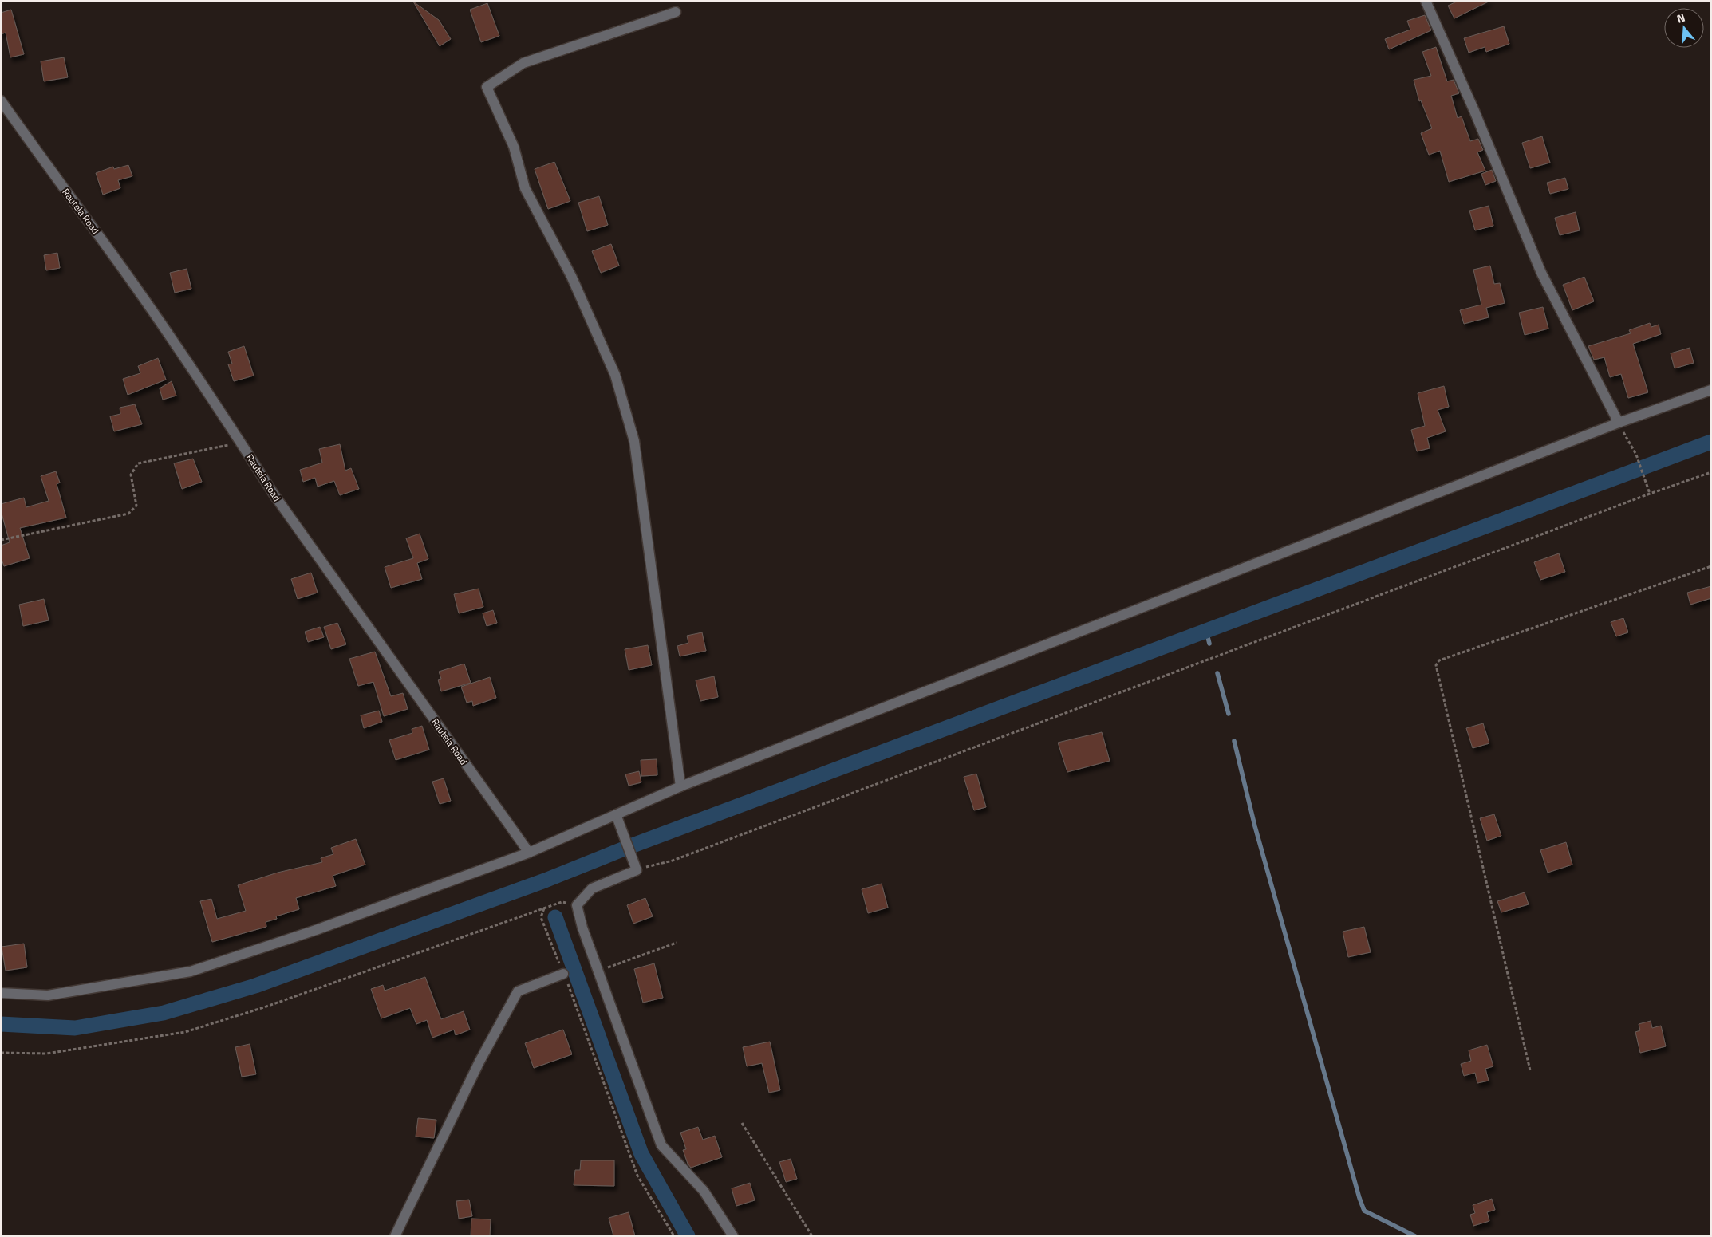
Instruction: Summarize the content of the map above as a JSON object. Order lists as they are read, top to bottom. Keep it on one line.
{"streets":{"street":["Rautela Road"]},"north":"top"}
